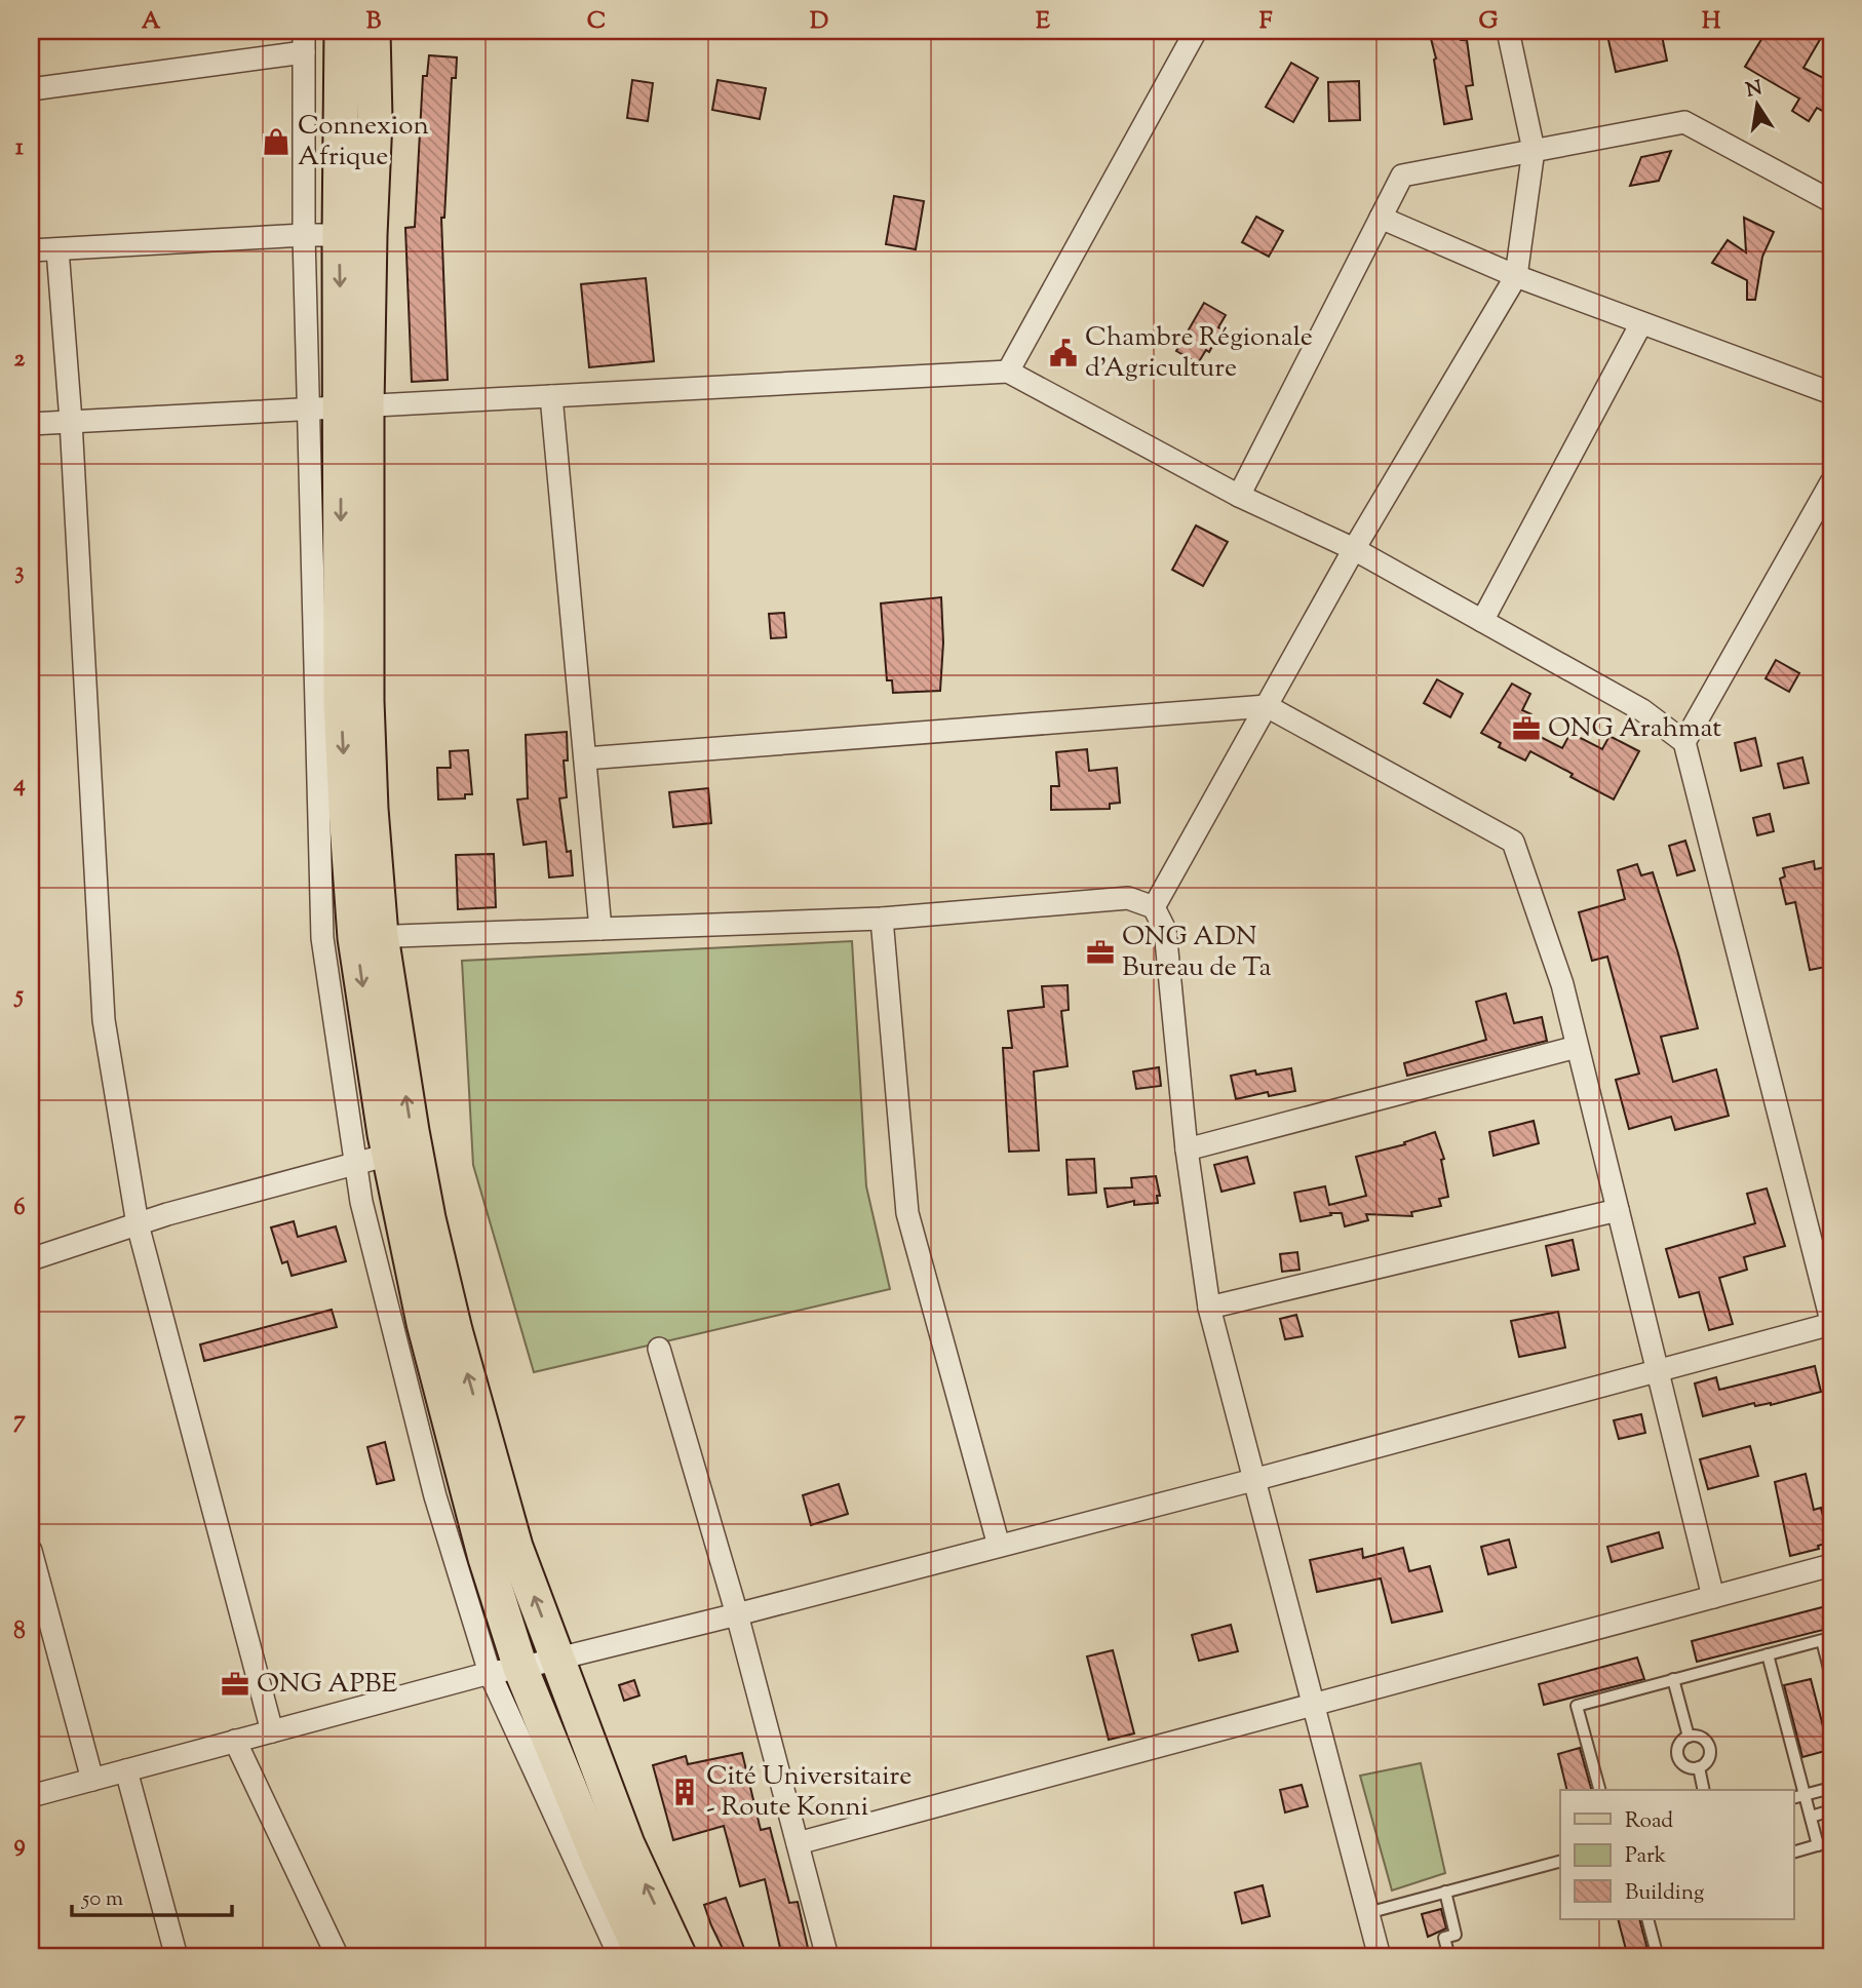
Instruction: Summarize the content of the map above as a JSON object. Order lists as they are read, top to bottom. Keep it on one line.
{"places":{"shop":["Connexion Afrique"],"public building":["Chambre Régionale d'Agriculture"],"office":["ONG Arahmat","ONG ADN Bureau de Ta","ONG APBE"],"building":["Cité Universitaire - Route Konni"]},"legend":["Road","Park","Building"],"scale_bar":"50 m","north":"top","grid":{"columns":["A","B","C","D","E","F","G","H"],"rows":["1","2","3","4","5","6","7","8","9"]}}
